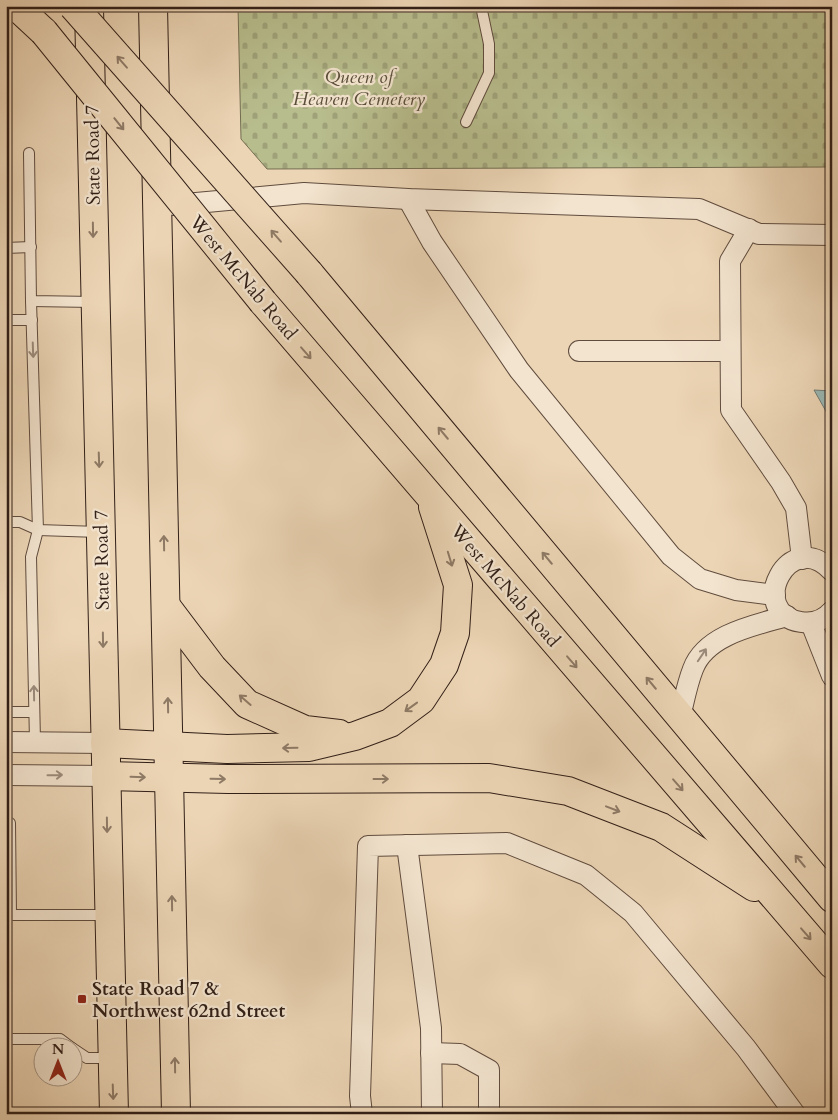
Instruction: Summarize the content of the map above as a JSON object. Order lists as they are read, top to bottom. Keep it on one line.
{"streets":{"main road":["State Road 7","West McNab Road"]},"parks":["Queen of Heaven Cemetery"],"places":{"transit":["State Road 7 & Northwest 62nd Street"]},"north":"top"}
